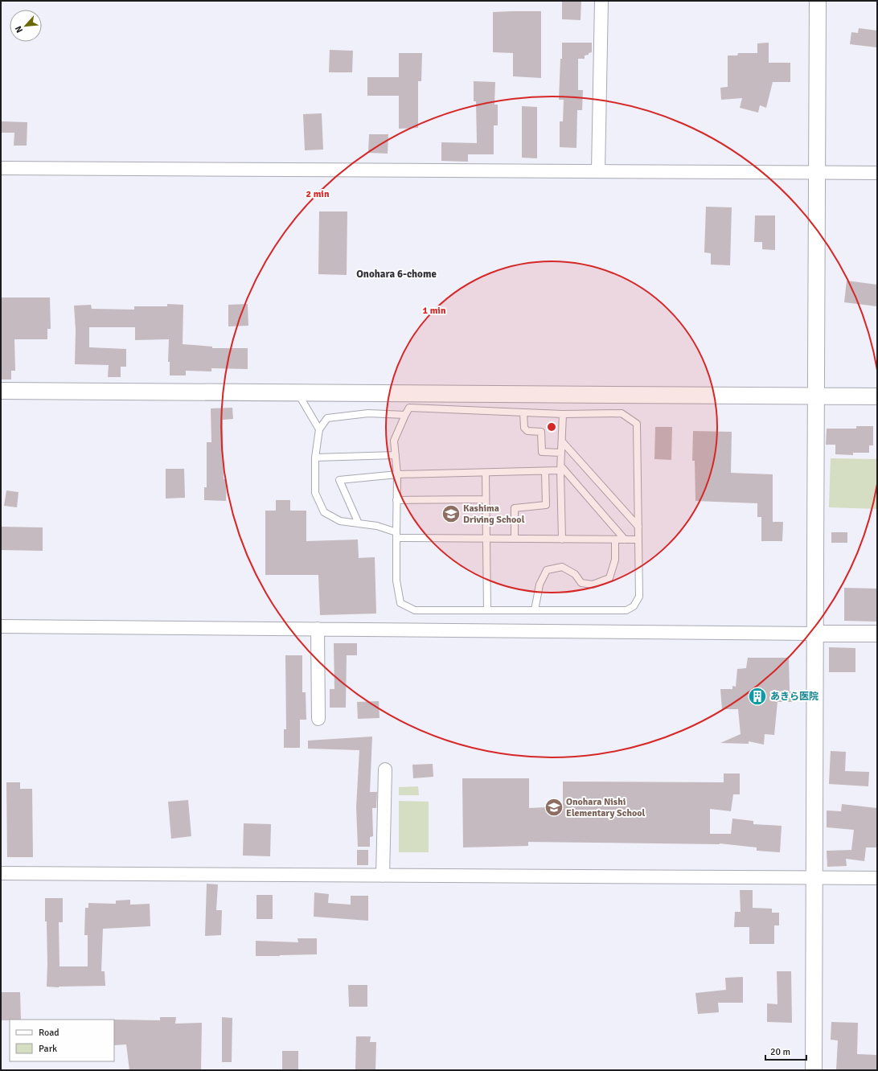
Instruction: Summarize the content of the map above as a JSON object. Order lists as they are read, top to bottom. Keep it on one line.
{"districts":["Onohara 6-chome"],"places":{"school or university":["Kashima Driving School","Onohara Nishi Elementary School"],"building":["あきら医院"]},"legend":["Road","Park"],"scale_bar":"20 m","north":"bottom left","rings":["2 min","1 min"]}
